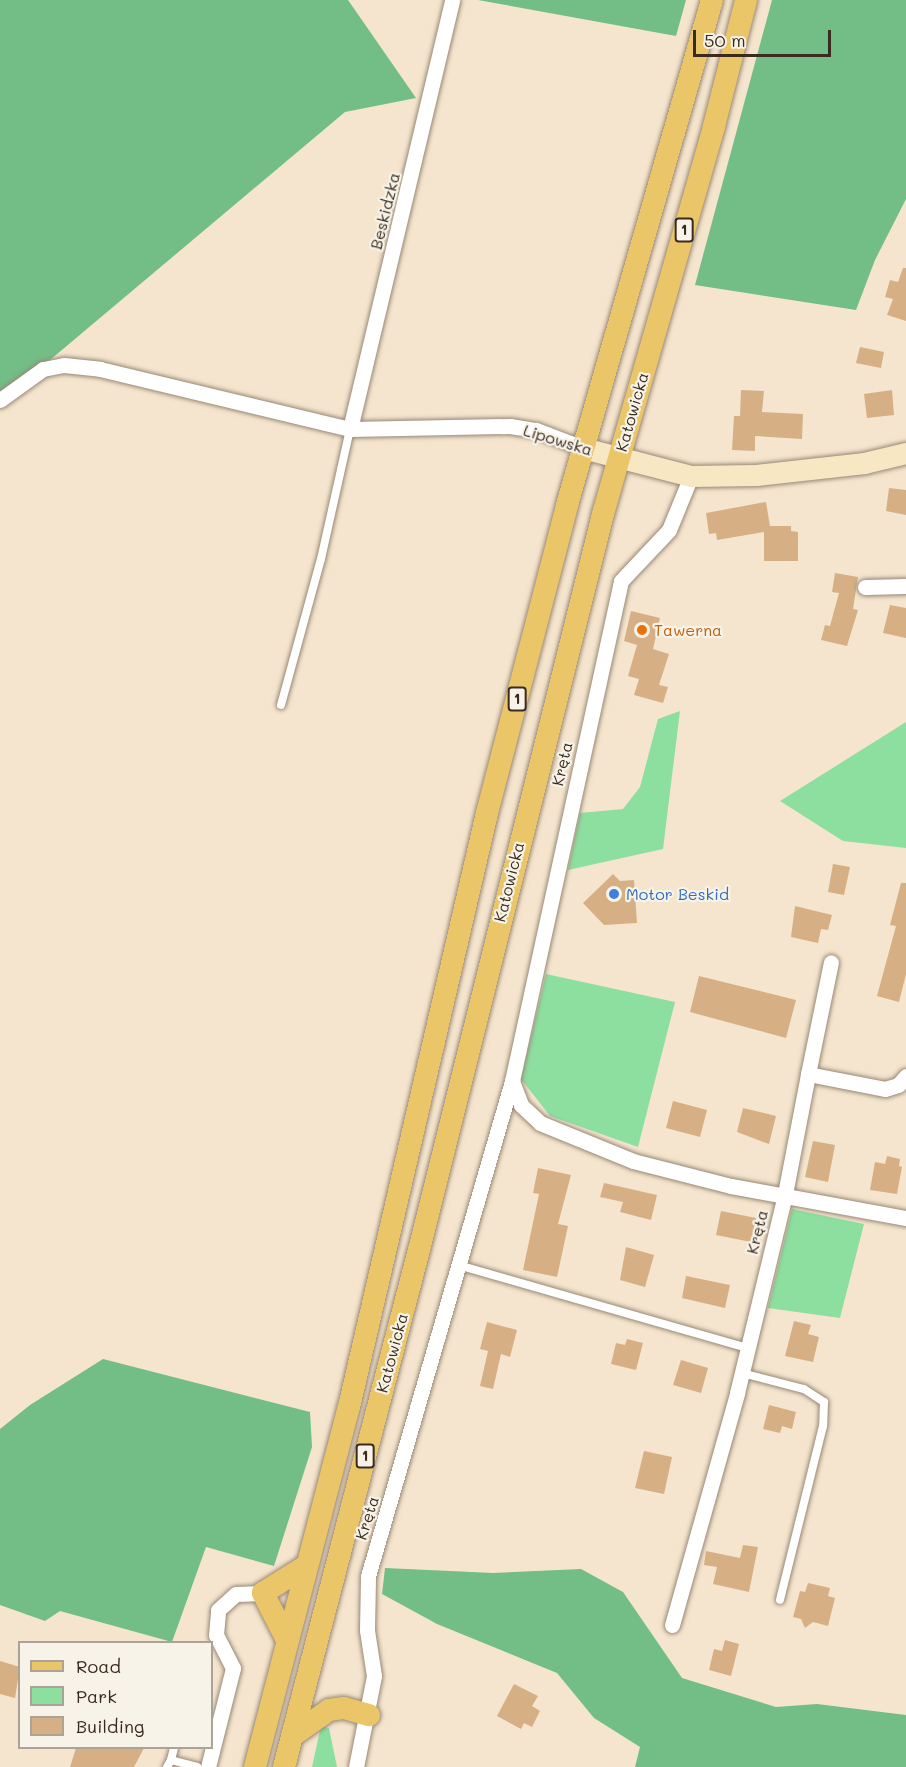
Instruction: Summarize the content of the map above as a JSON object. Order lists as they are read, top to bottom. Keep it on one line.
{"streets":{"main road":["1","Katowicka"],"street":["Beskidzka","Lipowska","Kręta"]},"crossings":[["Beskidzka","Lipowska"],["Katowicka","Lipowska"],["Lipowska","Kręta"]],"places":["Tawerna","Motor Beskid"],"legend":["Road","Park","Building"],"scale_bar":"50 m"}
